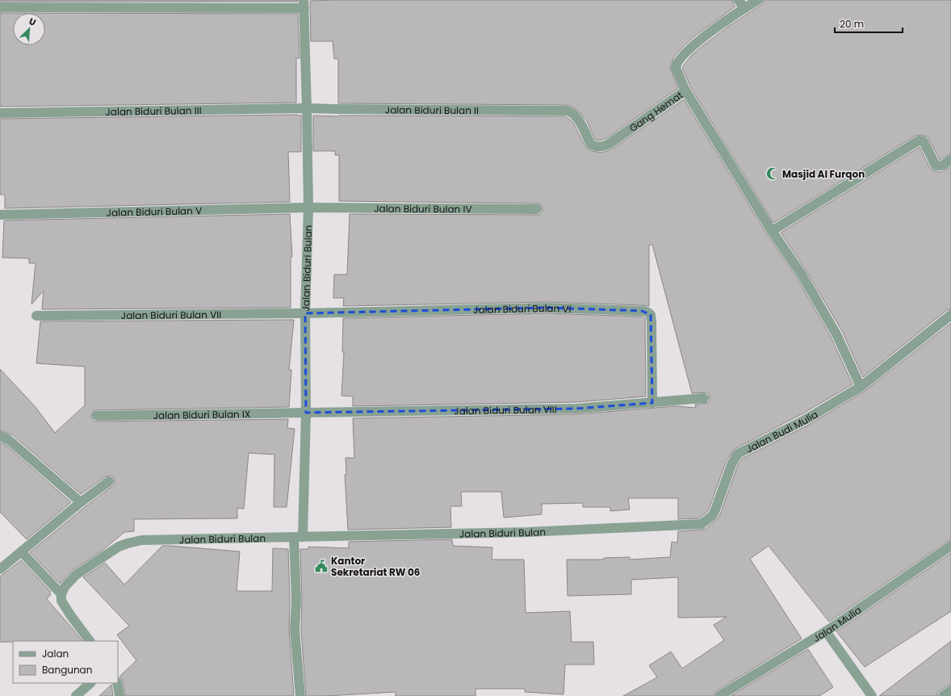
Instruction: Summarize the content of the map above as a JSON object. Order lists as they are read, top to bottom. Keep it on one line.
{"streets":{"street":["Jalan Biduri Bulan II","Jalan Biduri Bulan III","Gang Hemat","Jalan Biduri Bulan IV","Jalan Biduri Bulan V","Jalan Biduri Bulan","Jalan Biduri Bulan VI","Jalan Biduri Bulan VII","Jalan Biduri Bulan VIII","Jalan Biduri Bulan IX","Jalan Budi Mulia","Jalan Mulia"]},"crossings":[["Jalan Biduri Bulan II","Jalan Biduri Bulan III"],["Jalan Biduri Bulan II","Gang Hemat"],["Jalan Biduri Bulan II","Jalan Biduri Bulan"],["Jalan Biduri Bulan III","Jalan Biduri Bulan"],["Jalan Biduri Bulan IV","Jalan Biduri Bulan V"],["Jalan Biduri Bulan IV","Jalan Biduri Bulan"],["Jalan Biduri Bulan V","Jalan Biduri Bulan"],["Jalan Biduri Bulan","Jalan Biduri Bulan VI"],["Jalan Biduri Bulan","Jalan Biduri Bulan VII"],["Jalan Biduri Bulan","Jalan Biduri Bulan VIII"],["Jalan Biduri Bulan","Jalan Biduri Bulan IX"],["Jalan Biduri Bulan","Jalan Budi Mulia"],["Jalan Biduri Bulan VI","Jalan Biduri Bulan VII"],["Jalan Biduri Bulan VI","Jalan Biduri Bulan VIII"],["Jalan Biduri Bulan VIII","Jalan Biduri Bulan IX"]],"places":{"mosque":["Masjid Al Furqon"],"public building":["Kantor Sekretariat RW 06"]},"legend":["Jalan","Bangunan"],"scale_bar":"20 m","north":"top right"}
